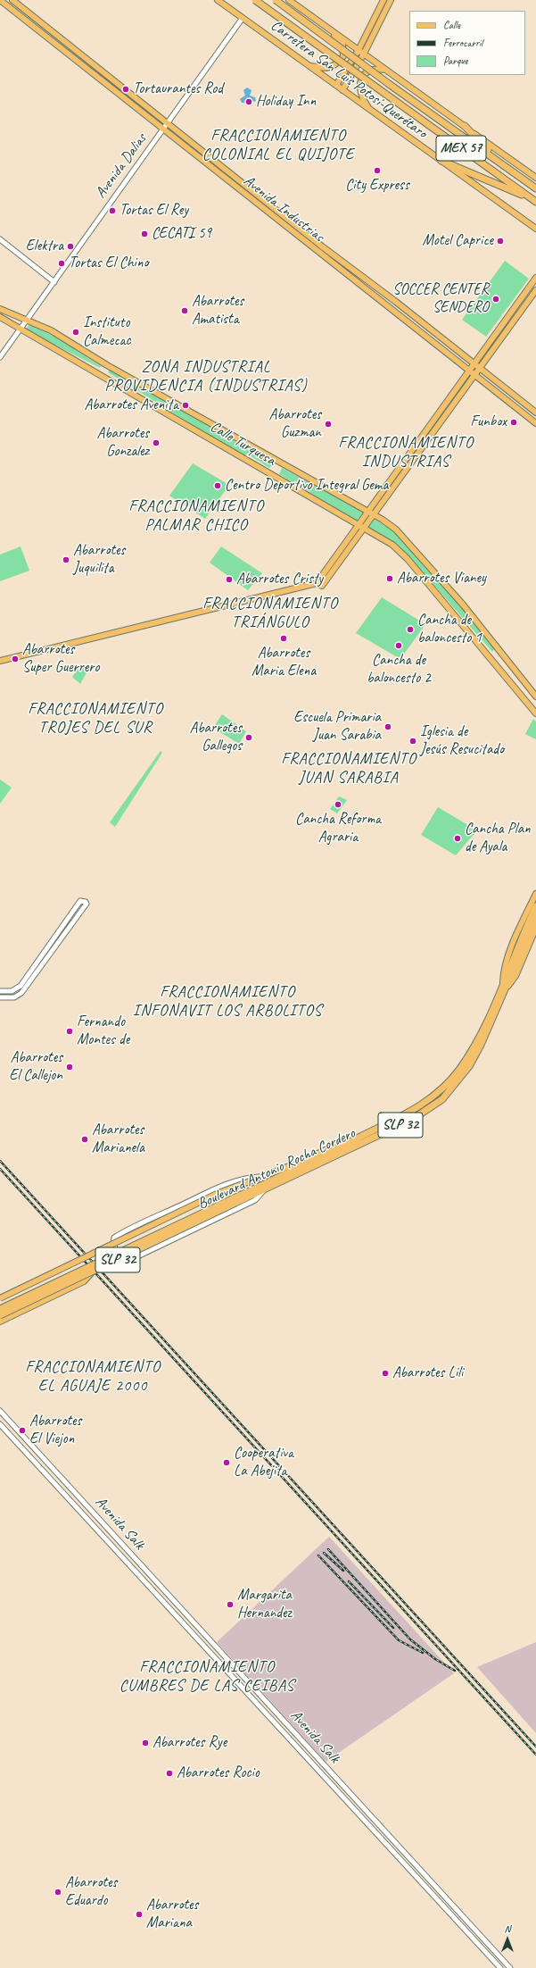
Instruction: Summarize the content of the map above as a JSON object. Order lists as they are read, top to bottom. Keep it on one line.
{"streets":{"highway":["MEX 57","SLP 32","Boulevard Antonio Rocha Cordero"],"main road":["Carretera San Luis Potosí-Querétaro","Avenida Industrias","Calle Turquesa"],"street":["Avenida Dalias","Avenida Salk"]},"crossings":[["Carretera San Luis Potosí-Querétaro","Avenida Dalias"],["Avenida Dalias","Avenida Industrias"],["Avenida Dalias","Calle Turquesa"]],"districts":["FRACCIONAMIENTO COLONIAL EL QUIJOTE","ZONA INDUSTRIAL PROVIDENCIA (INDUSTRIAS)","FRACCIONAMIENTO INDUSTRIAS","FRACCIONAMIENTO PALMAR CHICO","FRACCIONAMIENTO TRIÁNGULO","FRACCIONAMIENTO TROJES DEL SUR","FRACCIONAMIENTO JUAN SARABIA","FRACCIONAMIENTO INFONAVIT LOS ARBOLITOS","FRACCIONAMIENTO EL AGUAJE 2000","FRACCIONAMIENTO CUMBRES DE LAS CEIBAS"],"places":["Tortaurantes Rod","Holiday Inn","City Express","Tortas El Rey","CECATI 59","Motel Caprice","Elektra","Tortas El Chino","SOCCER CENTER SENDERO","Abarrotes Amatista","Instituto Calmecac","Abarrotes Avenita","Funbox","Abarrotes Guzman","Abarrotes Gonzalez","Centro Deportivo Integral Gema","Abarrotes Juquilita","Abarrotes Vianey","Abarrotes Cristy","Cancha de baloncesto 1","Abarrotes Maria Elena","Cancha de baloncesto 2","Abarrotes Super Guerrero","Escuela Primaria Juan Sarabia","Abarrotes Gallegos","Iglesia de Jesús Resucitado","Cancha Reforma Agraria","Cancha Plan de Ayala","Fernando Montes de","Abarrotes El Callejon","Abarrotes Marianela","Abarrotes Lili","Abarrotes El Viejon","Cooperativa La Abejita","Margarita Hernandez","Abarrotes Rye","Abarrotes Rocio","Abarrotes Eduardo","Abarrotes Mariana"],"legend":["Calle","Ferrocarril","Parque"],"north":"top"}
